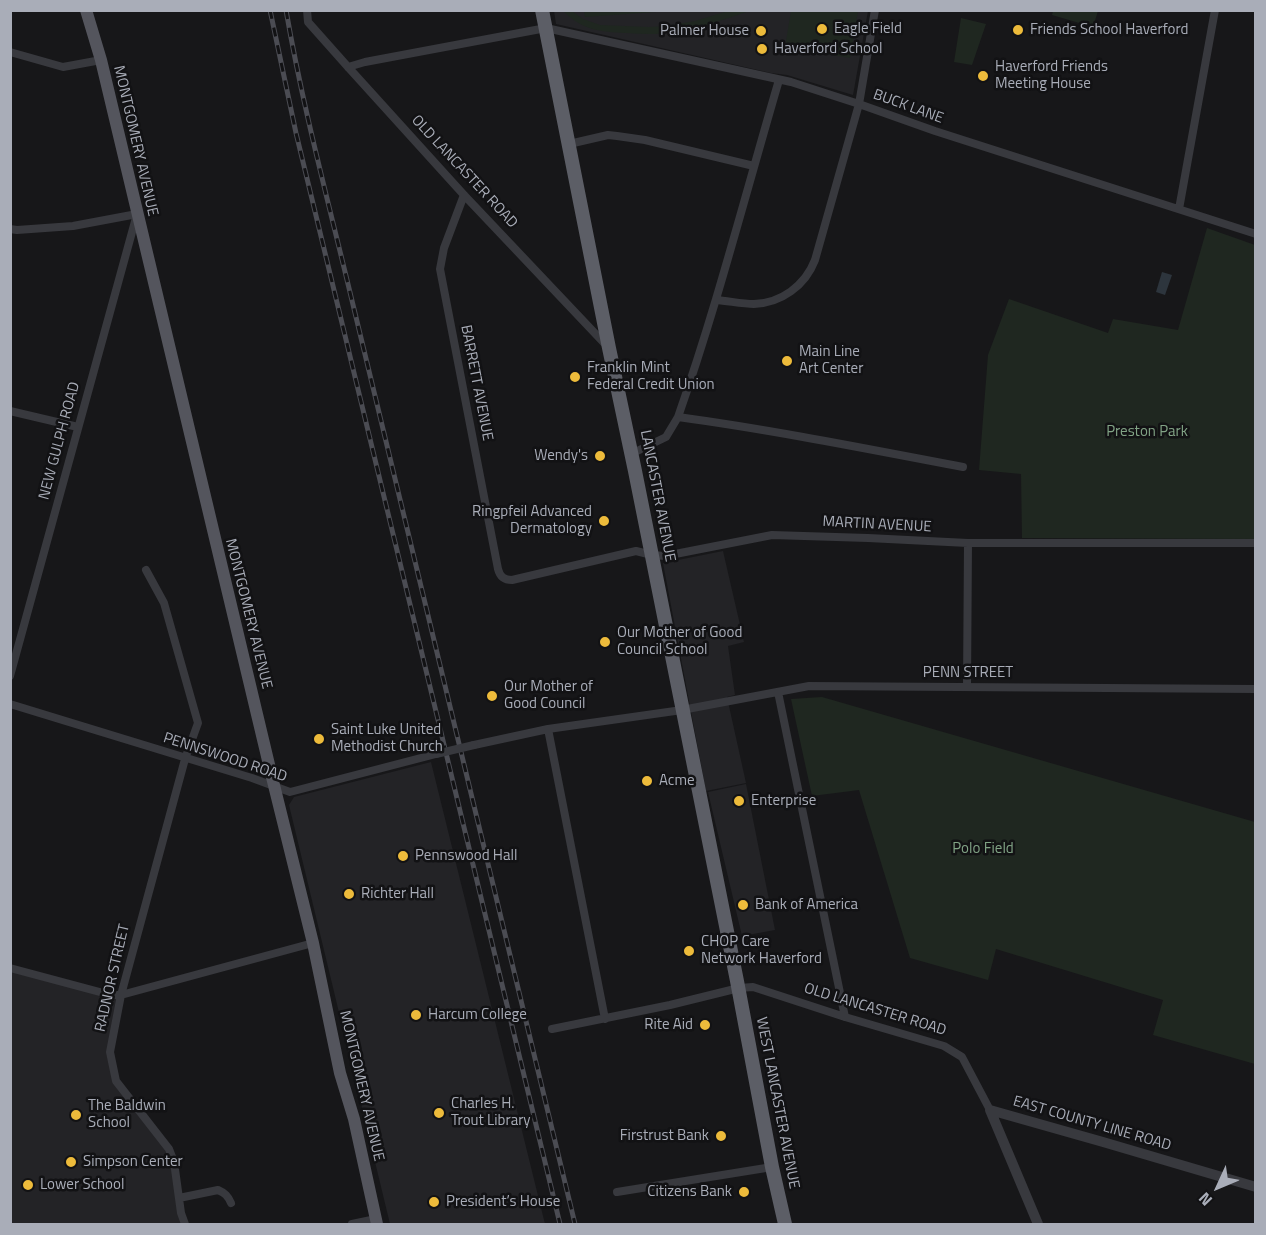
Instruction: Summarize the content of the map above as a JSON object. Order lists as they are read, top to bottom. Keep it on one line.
{"streets":{"highway":["LANCASTER AVENUE","WEST LANCASTER AVENUE"],"main road":["MONTGOMERY AVENUE"],"street":["BUCK LANE","OLD LANCASTER ROAD","BARRETT AVENUE","NEW GULPH ROAD","MARTIN AVENUE","PENN STREET","PENNSWOOD ROAD","RADNOR STREET","EAST COUNTY LINE ROAD"]},"crossings":[["BUCK LANE","LANCASTER AVENUE"],["MONTGOMERY AVENUE","NEW GULPH ROAD"],["MONTGOMERY AVENUE","PENNSWOOD ROAD"],["OLD LANCASTER ROAD","BARRETT AVENUE"],["OLD LANCASTER ROAD","LANCASTER AVENUE"],["OLD LANCASTER ROAD","WEST LANCASTER AVENUE"],["OLD LANCASTER ROAD","EAST COUNTY LINE ROAD"],["BARRETT AVENUE","MARTIN AVENUE"],["LANCASTER AVENUE","MARTIN AVENUE"],["LANCASTER AVENUE","PENN STREET"],["LANCASTER AVENUE","PENNSWOOD ROAD"],["LANCASTER AVENUE","WEST LANCASTER AVENUE"],["PENN STREET","PENNSWOOD ROAD"],["PENNSWOOD ROAD","RADNOR STREET"]],"parks":["Preston Park","Polo Field"],"places":["Eagle Field","Friends School Haverford","Palmer House","Haverford School","Haverford Friends Meeting House","Main Line Art Center","Franklin Mint Federal Credit Union","Wendy's","Ringpfeil Advanced Dermatology","Our Mother of Good Council School","Our Mother of Good Council","Saint Luke United Methodist Church","Acme","Enterprise","Pennswood Hall","Richter Hall","Bank of America","CHOP Care Network Haverford","Harcum College","Rite Aid","Charles H. Trout Library","The Baldwin School","Firstrust Bank","Simpson Center","Lower School","Citizens Bank","President’s House"],"north":"bottom left"}
